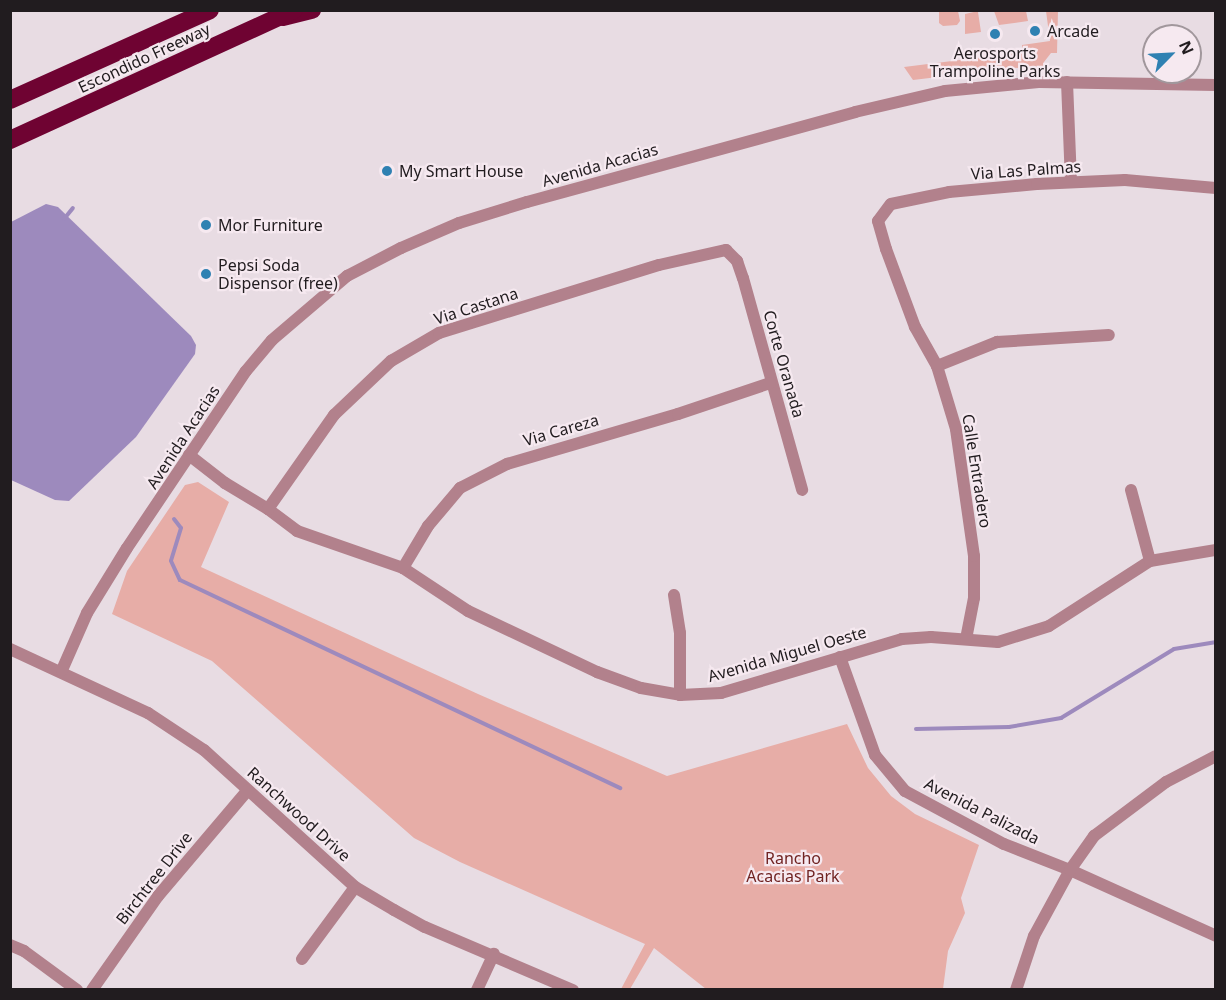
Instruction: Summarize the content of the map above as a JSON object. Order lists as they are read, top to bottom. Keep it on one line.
{"streets":{"highway":["Escondido Freeway"],"street":["Avenida Acacias","Via Las Palmas","Via Castana","Corte Oranada","Via Careza","Calle Entradero","Avenida Miguel Oeste","Avenida Palizada","Ranchwood Drive","Birchtree Drive"]},"crossings":[["Avenida Acacias","Avenida Miguel Oeste"],["Avenida Acacias","Ranchwood Drive"],["Via Las Palmas","Calle Entradero"],["Via Castana","Corte Oranada"],["Via Castana","Avenida Miguel Oeste"],["Corte Oranada","Via Careza"],["Via Careza","Avenida Miguel Oeste"],["Calle Entradero","Avenida Miguel Oeste"],["Avenida Miguel Oeste","Avenida Palizada"],["Ranchwood Drive","Birchtree Drive"]],"parks":["Rancho Acacias Park"],"places":["Arcade","Aerosports Trampoline Parks","My Smart House","Mor Furniture","Pepsi Soda Dispensor (free)"],"north":"top right"}
